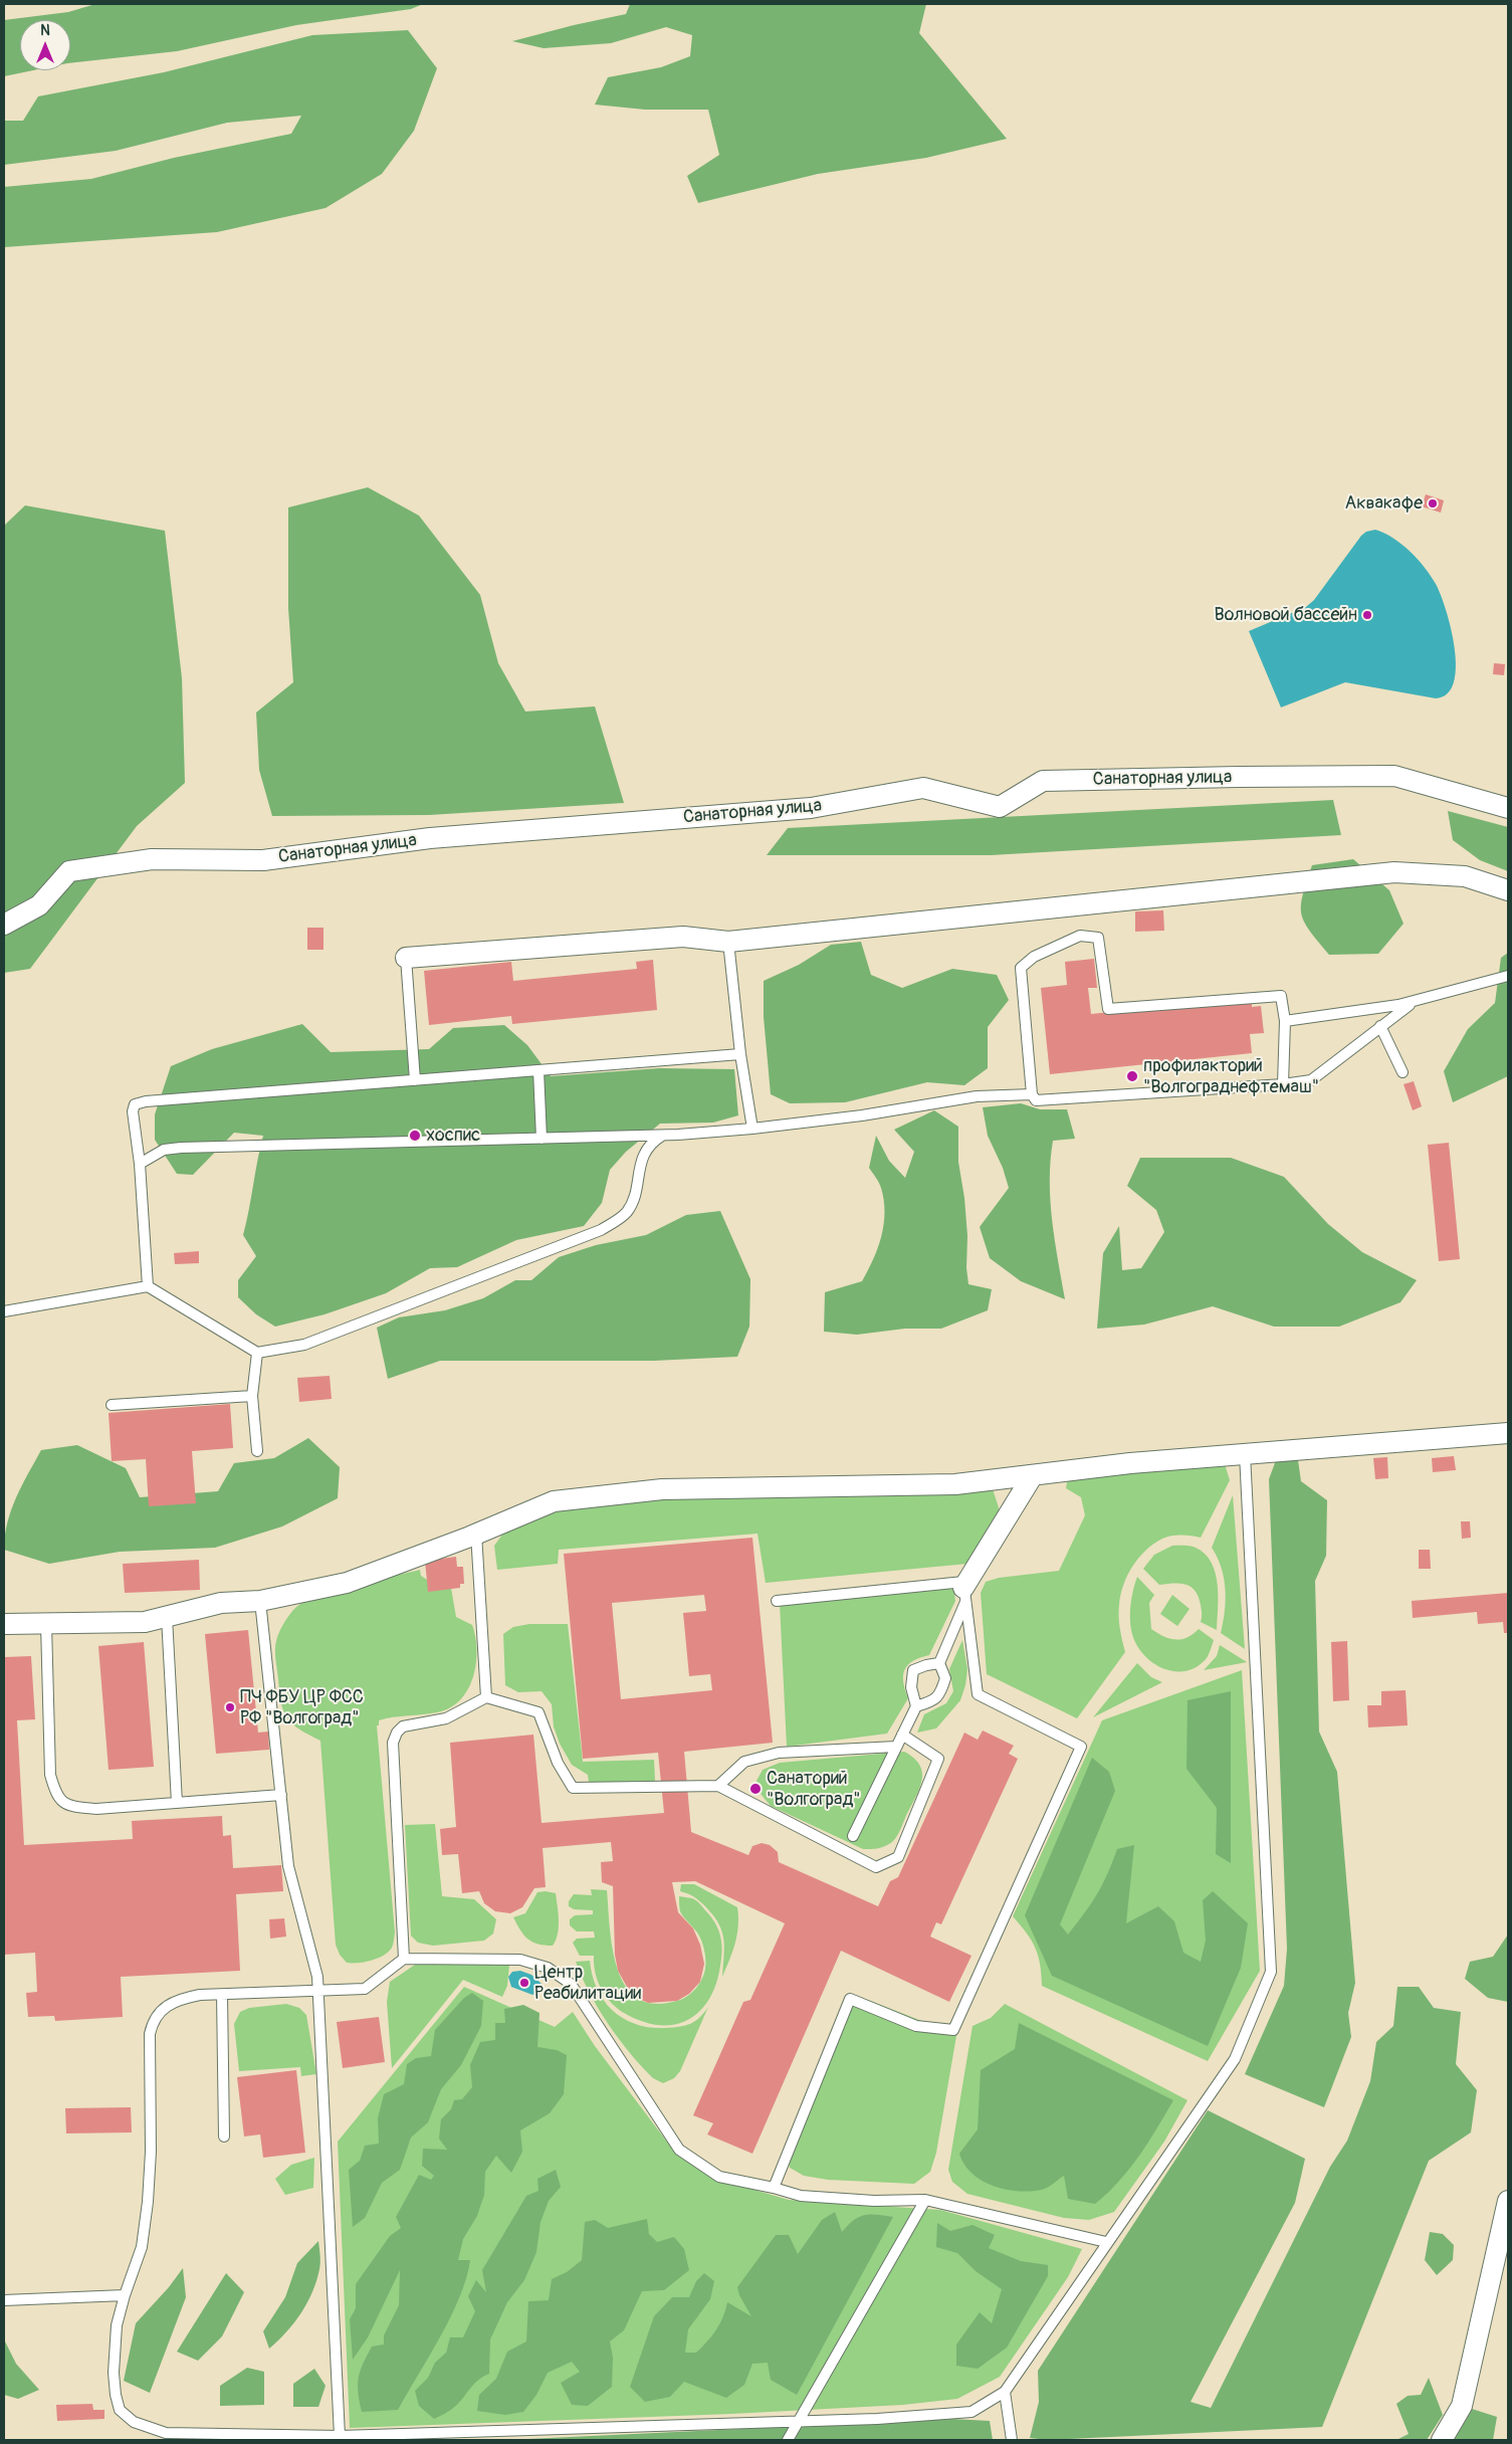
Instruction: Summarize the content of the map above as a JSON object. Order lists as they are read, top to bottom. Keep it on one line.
{"streets":{"street":["Санаторная улица"]},"places":["Аквакафе","Волновой бассейн","профилакторий \"Волгограднефтемаш\"","хоспис","ПЧ ФБУ ЦР ФСС РФ \"Волгоград\"","Санаторий \"Волгоград\"","Центр Реабилитации"],"north":"top"}
